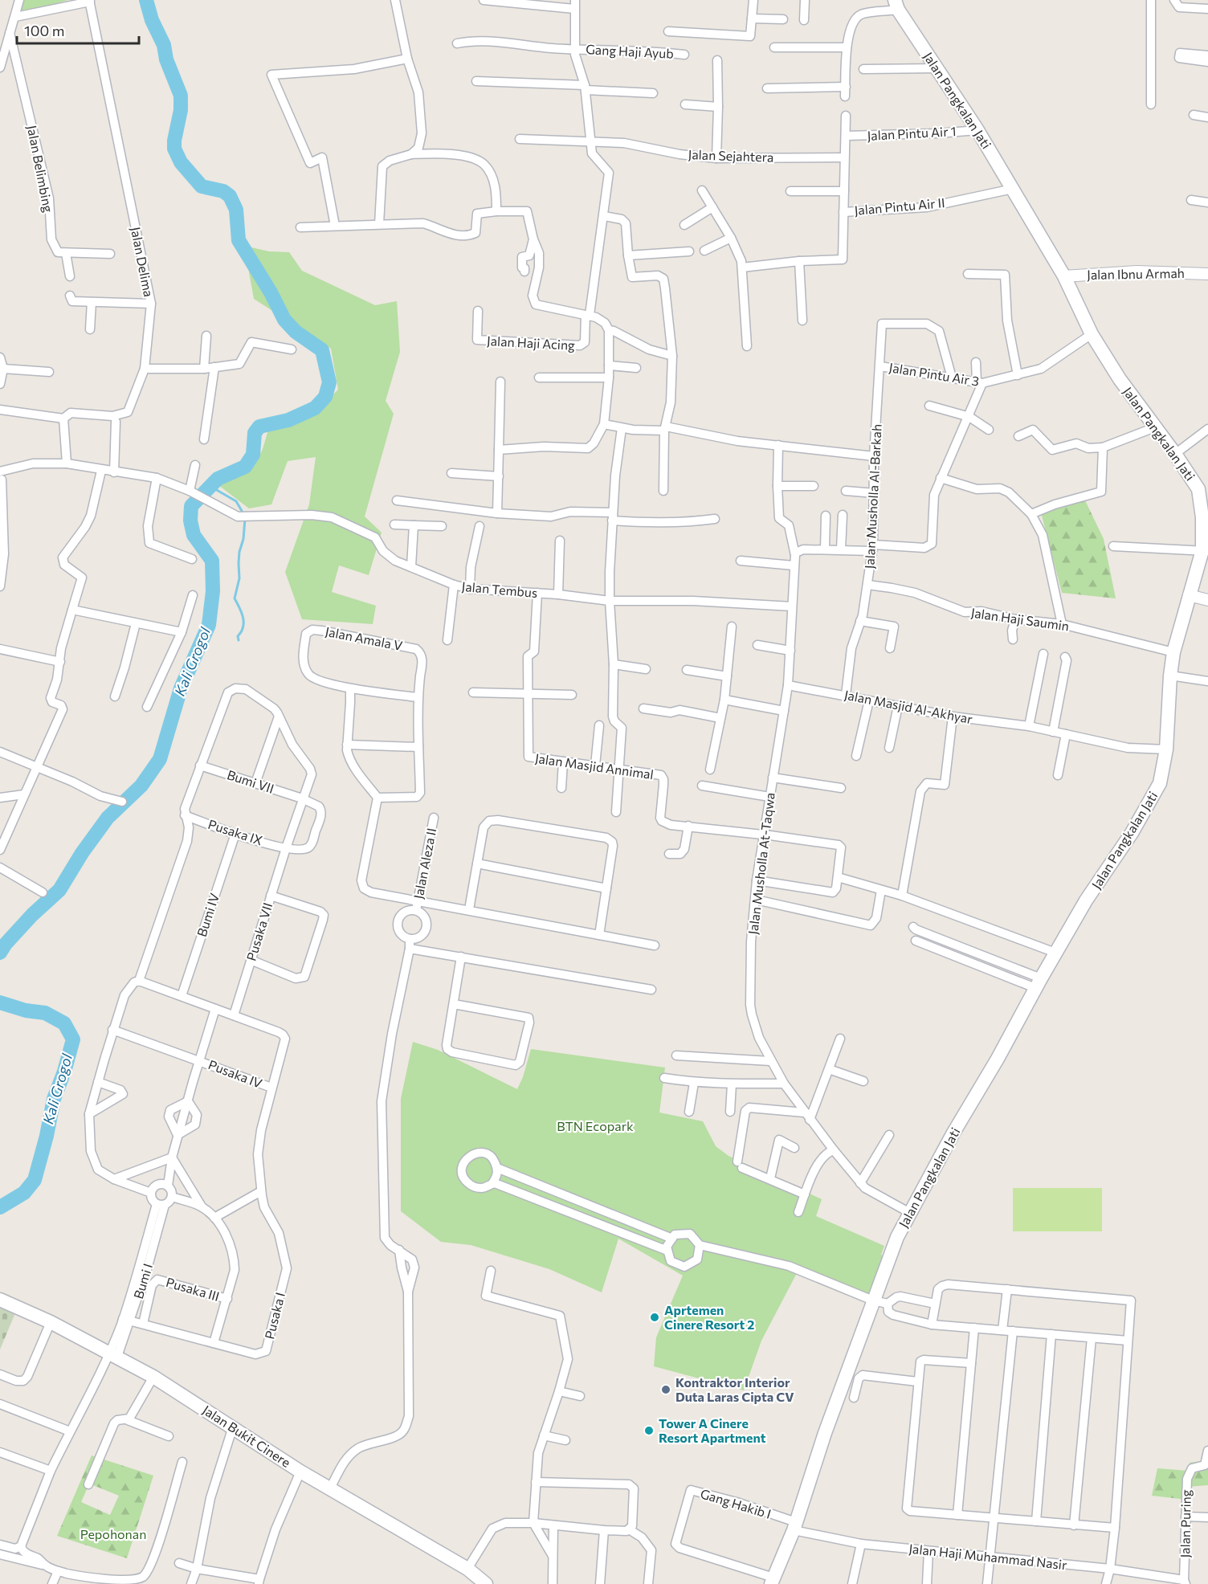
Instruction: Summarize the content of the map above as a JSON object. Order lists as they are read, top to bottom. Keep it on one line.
{"streets":{"main road":["Jalan Pangkalan Jati","Jalan Bukit Cinere"],"street":["Gang Haji Ayub","Jalan Pintu Air 1","Jalan Sejahtera","Jalan Belimbing","Jalan Pintu Air II","Jalan Delima","Jalan Ibnu Armah","Jalan Haji Acing","Jalan Pintu Air 3","Jalan Musholla Al-Barkah","Jalan Tembus","Jalan Haji Saumin","Jalan Amala V","Jalan Masjid Al-Akhyar","Jalan Masjid Annimal","Bumi VII","Pusaka IX","Jalan Aleza II","Jalan Musholla At-Taqwa","Bumi IV","Pusaka VII","Pusaka IV","Bumi I","Pusaka III","Pusaka I","Gang Hakib I","Jalan Puring","Jalan Haji Muhammad Nasir"]},"crossings":[["Jalan Pangkalan Jati","Jalan Pintu Air 1"],["Jalan Pangkalan Jati","Jalan Pintu Air II"],["Jalan Pangkalan Jati","Jalan Ibnu Armah"],["Jalan Pangkalan Jati","Jalan Pintu Air 3"],["Jalan Pangkalan Jati","Jalan Haji Saumin"],["Jalan Pangkalan Jati","Jalan Masjid Al-Akhyar"],["Jalan Pangkalan Jati","Jalan Musholla At-Taqwa"],["Jalan Pangkalan Jati","Gang Hakib I"],["Jalan Pangkalan Jati","Jalan Haji Muhammad Nasir"],["Jalan Pintu Air 3","Jalan Musholla Al-Barkah"],["Jalan Musholla Al-Barkah","Jalan Haji Saumin"],["Jalan Musholla Al-Barkah","Jalan Masjid Al-Akhyar"],["Jalan Tembus","Jalan Musholla At-Taqwa"],["Jalan Masjid Al-Akhyar","Jalan Musholla At-Taqwa"],["Jalan Masjid Annimal","Jalan Musholla At-Taqwa"],["Bumi VII","Pusaka IX"],["Bumi VII","Pusaka VII"],["Pusaka IX","Bumi IV"],["Pusaka IX","Pusaka VII"],["Bumi I","Pusaka I"],["Bumi I","Jalan Bukit Cinere"],["Pusaka III","Pusaka I"],["Gang Hakib I","Jalan Haji Muhammad Nasir"],["Jalan Puring","Jalan Haji Muhammad Nasir"]],"water":["Kali Grogol"],"parks":["BTN Ecopark","Pepohonan"],"places":["Aprtemen Cinere Resort 2","Kontraktor Interior Duta Laras Cipta CV","Tower A Cinere Resort Apartment"],"scale_bar":"100 m"}
